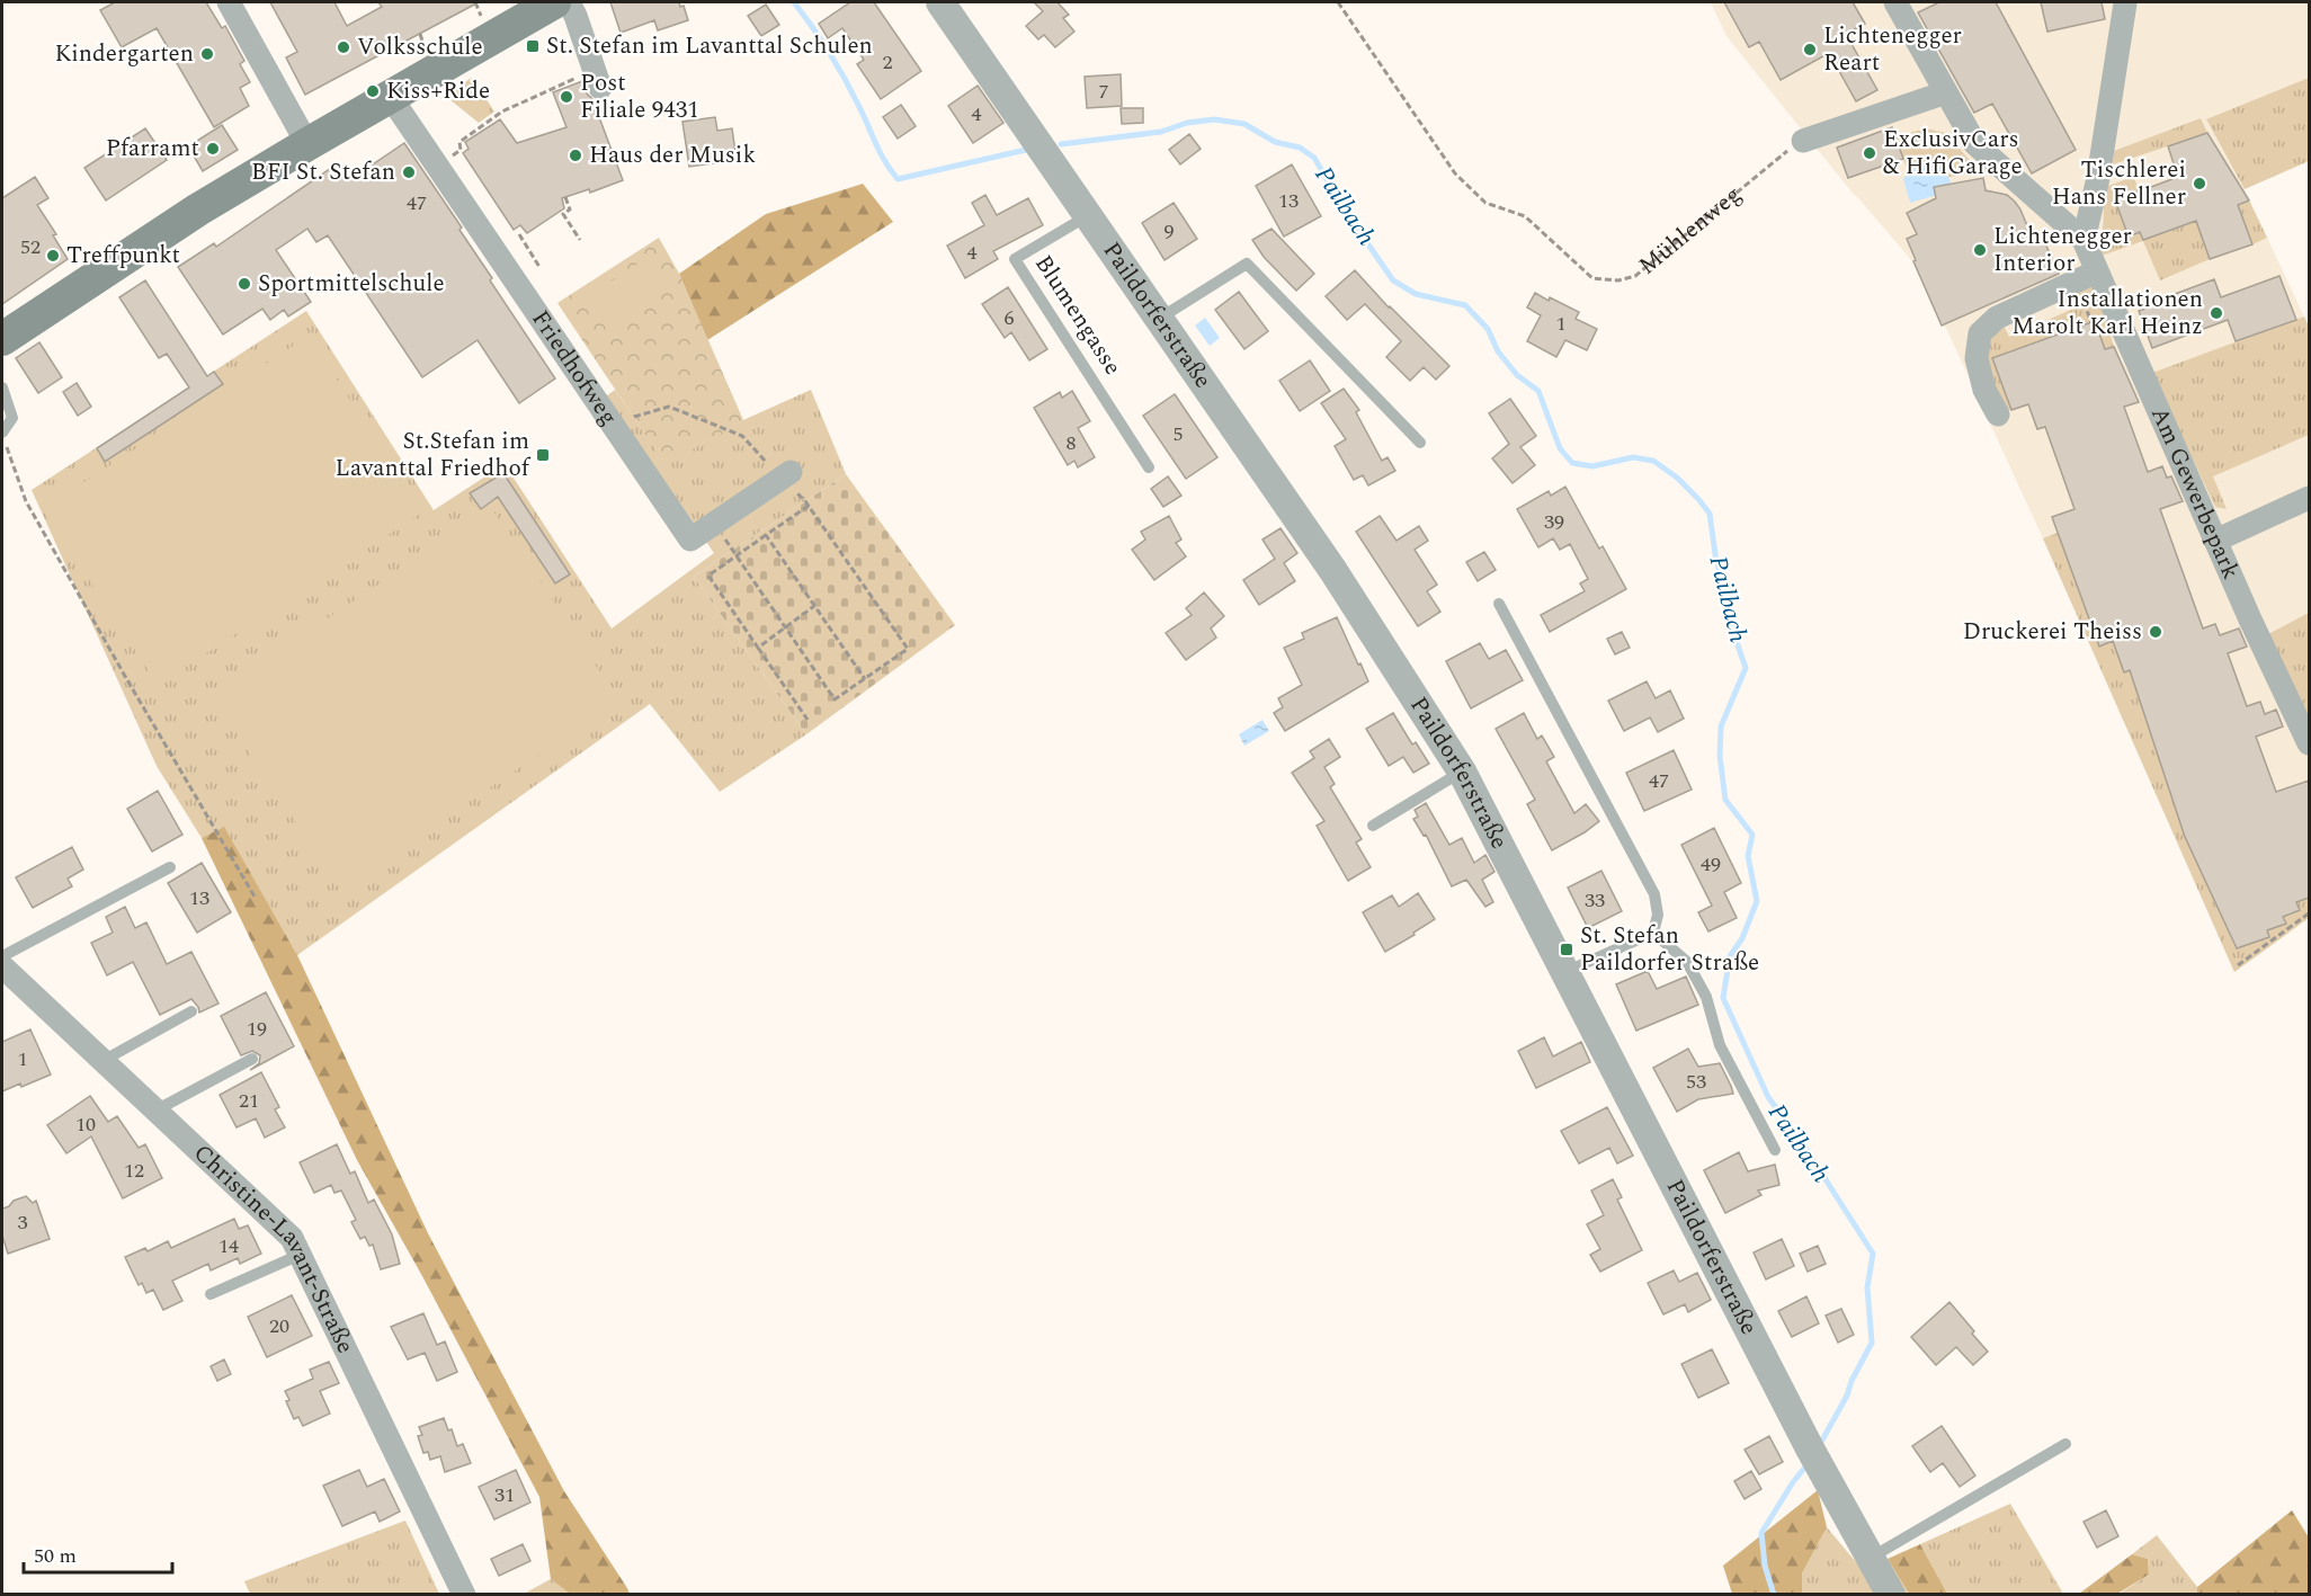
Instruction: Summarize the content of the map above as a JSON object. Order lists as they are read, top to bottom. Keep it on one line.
{"streets":{"street":["Paildorferstraße","Friedhofweg","Am Gewerbepark","Christine-Lavant-Straße"],"lane":["Blumengasse"],"path":["Mühlenweg"]},"crossings":[["Blumengasse","Paildorferstraße"]],"water":["Pailbach"],"places":{"transit":["St. Stefan im Lavanttal Schulen","St.Stefan im Lavanttal Friedhof","St. Stefan Paildorfer Straße"],"other":["Volksschule","Lichtenegger Reart","Kindergarten","Kiss+Ride","Post Filiale 9431","Pfarramt","ExclusivCars & HifiGarage","Haus der Musik","BFI St. Stefan","Tischlerei Hans Fellner","Lichtenegger Interior","Treffpunkt","Sportmittelschule","Installationen Marolt Karl Heinz","Druckerei Theiss"]},"house_numbers":["2","7","4","13","47","9","52","4","6","1","5","8","39","47","49","13","33","19","1","53","21","10","12","3","14","20","31"],"scale_bar":"50 m"}
